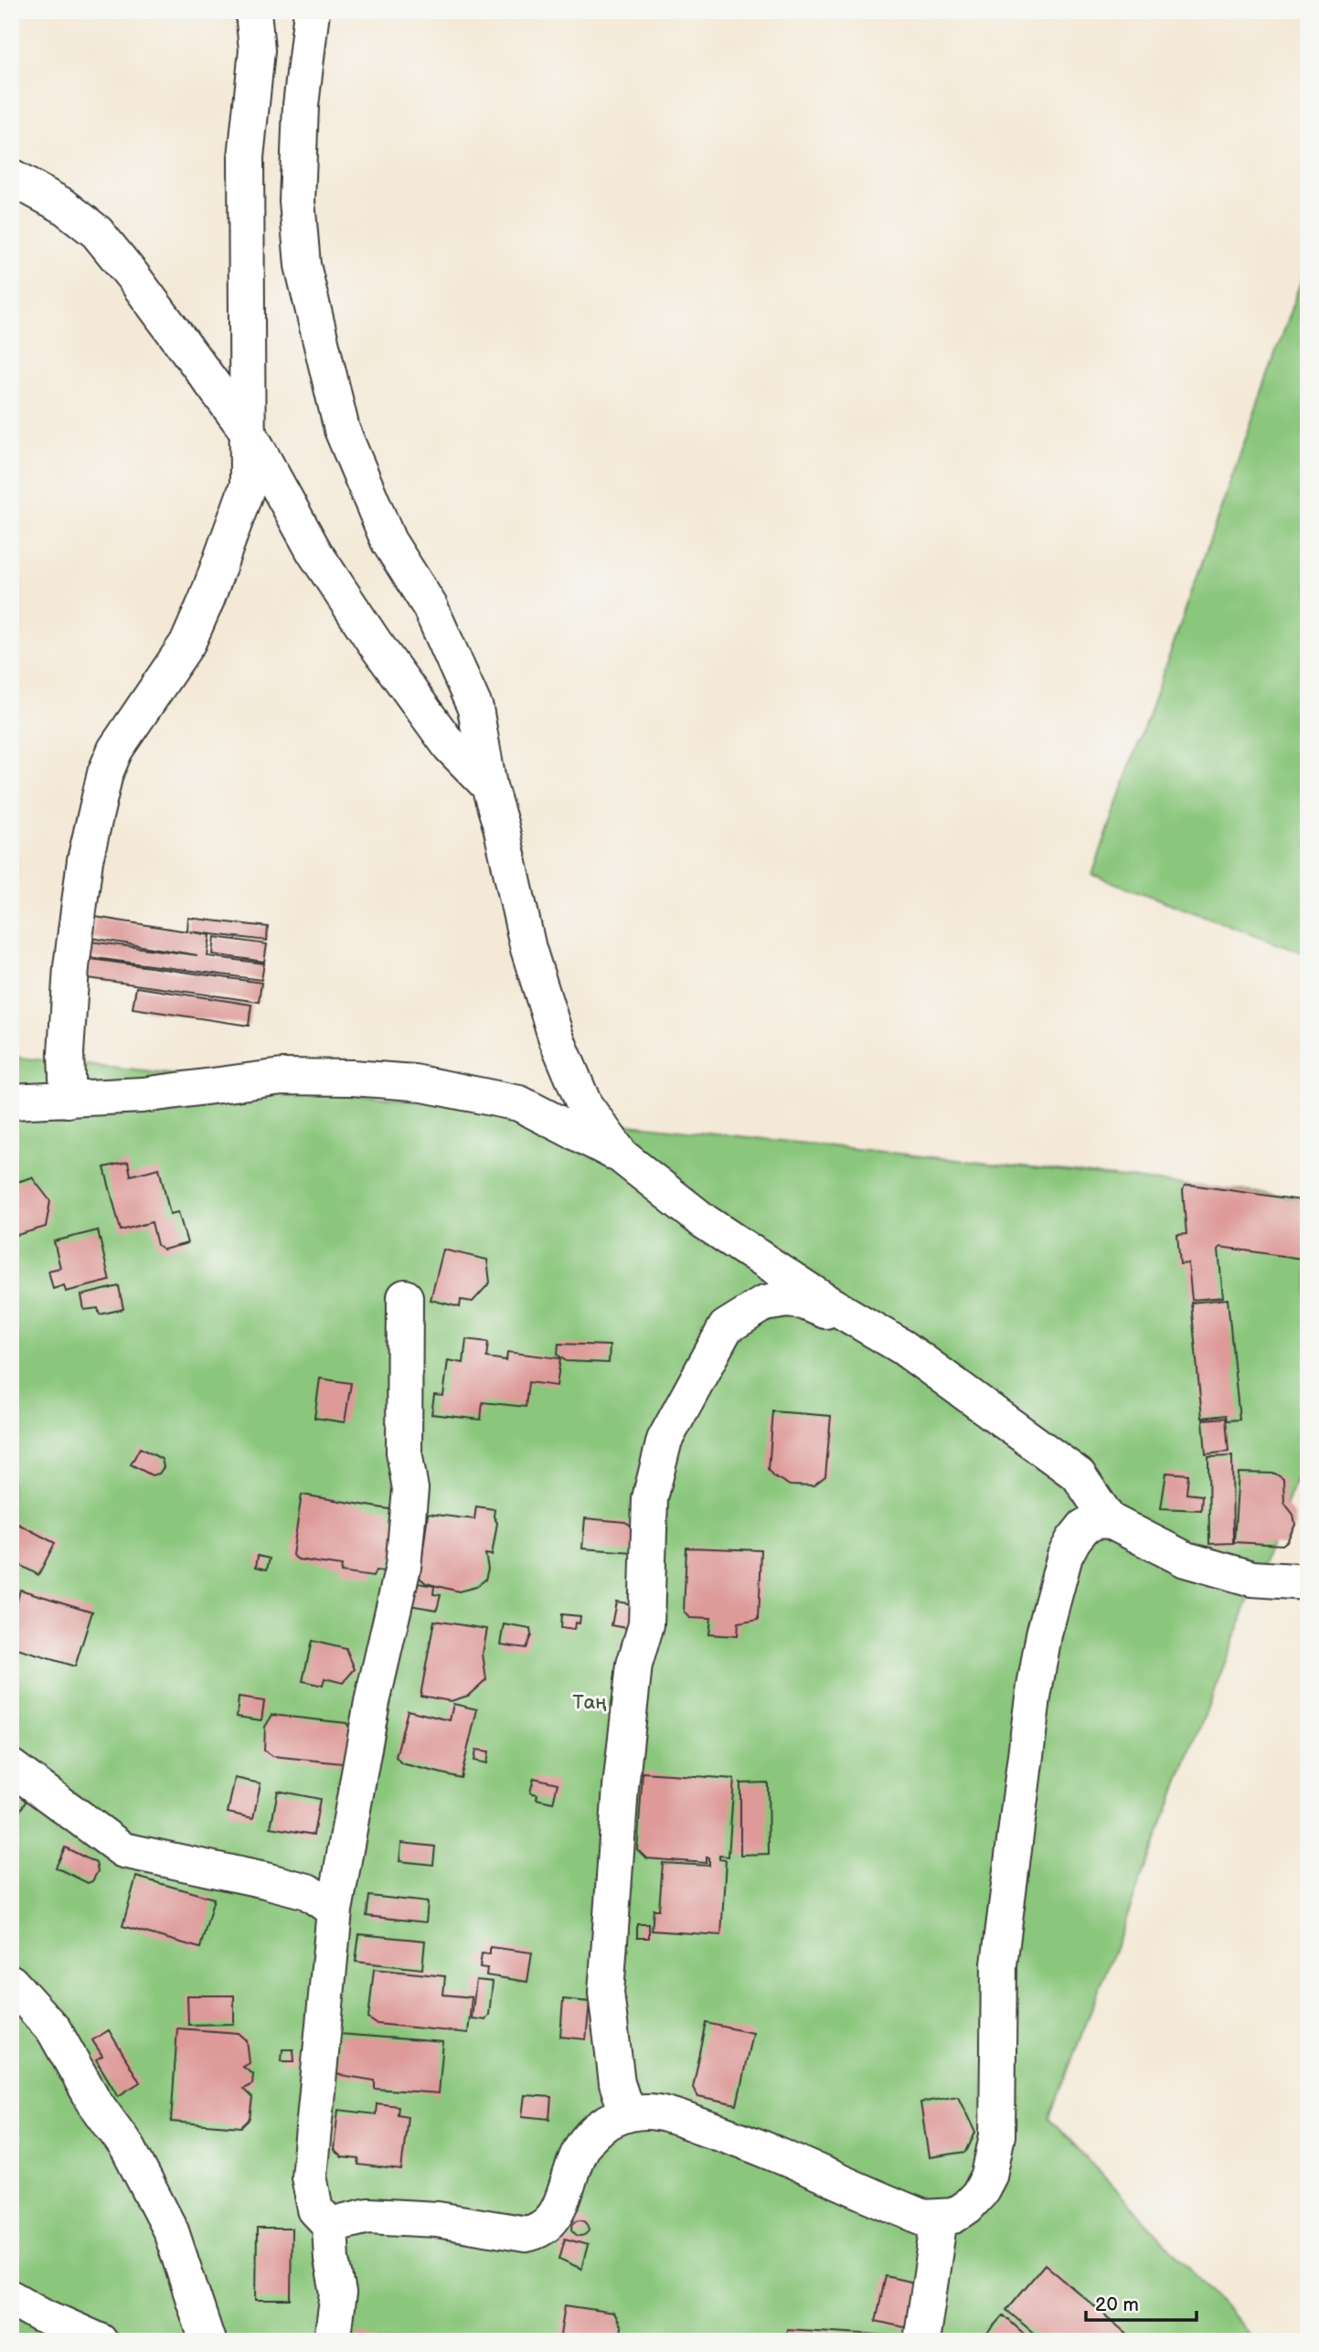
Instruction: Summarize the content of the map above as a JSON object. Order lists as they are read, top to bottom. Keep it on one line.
{"parks":["Таң"],"scale_bar":"20 m"}
